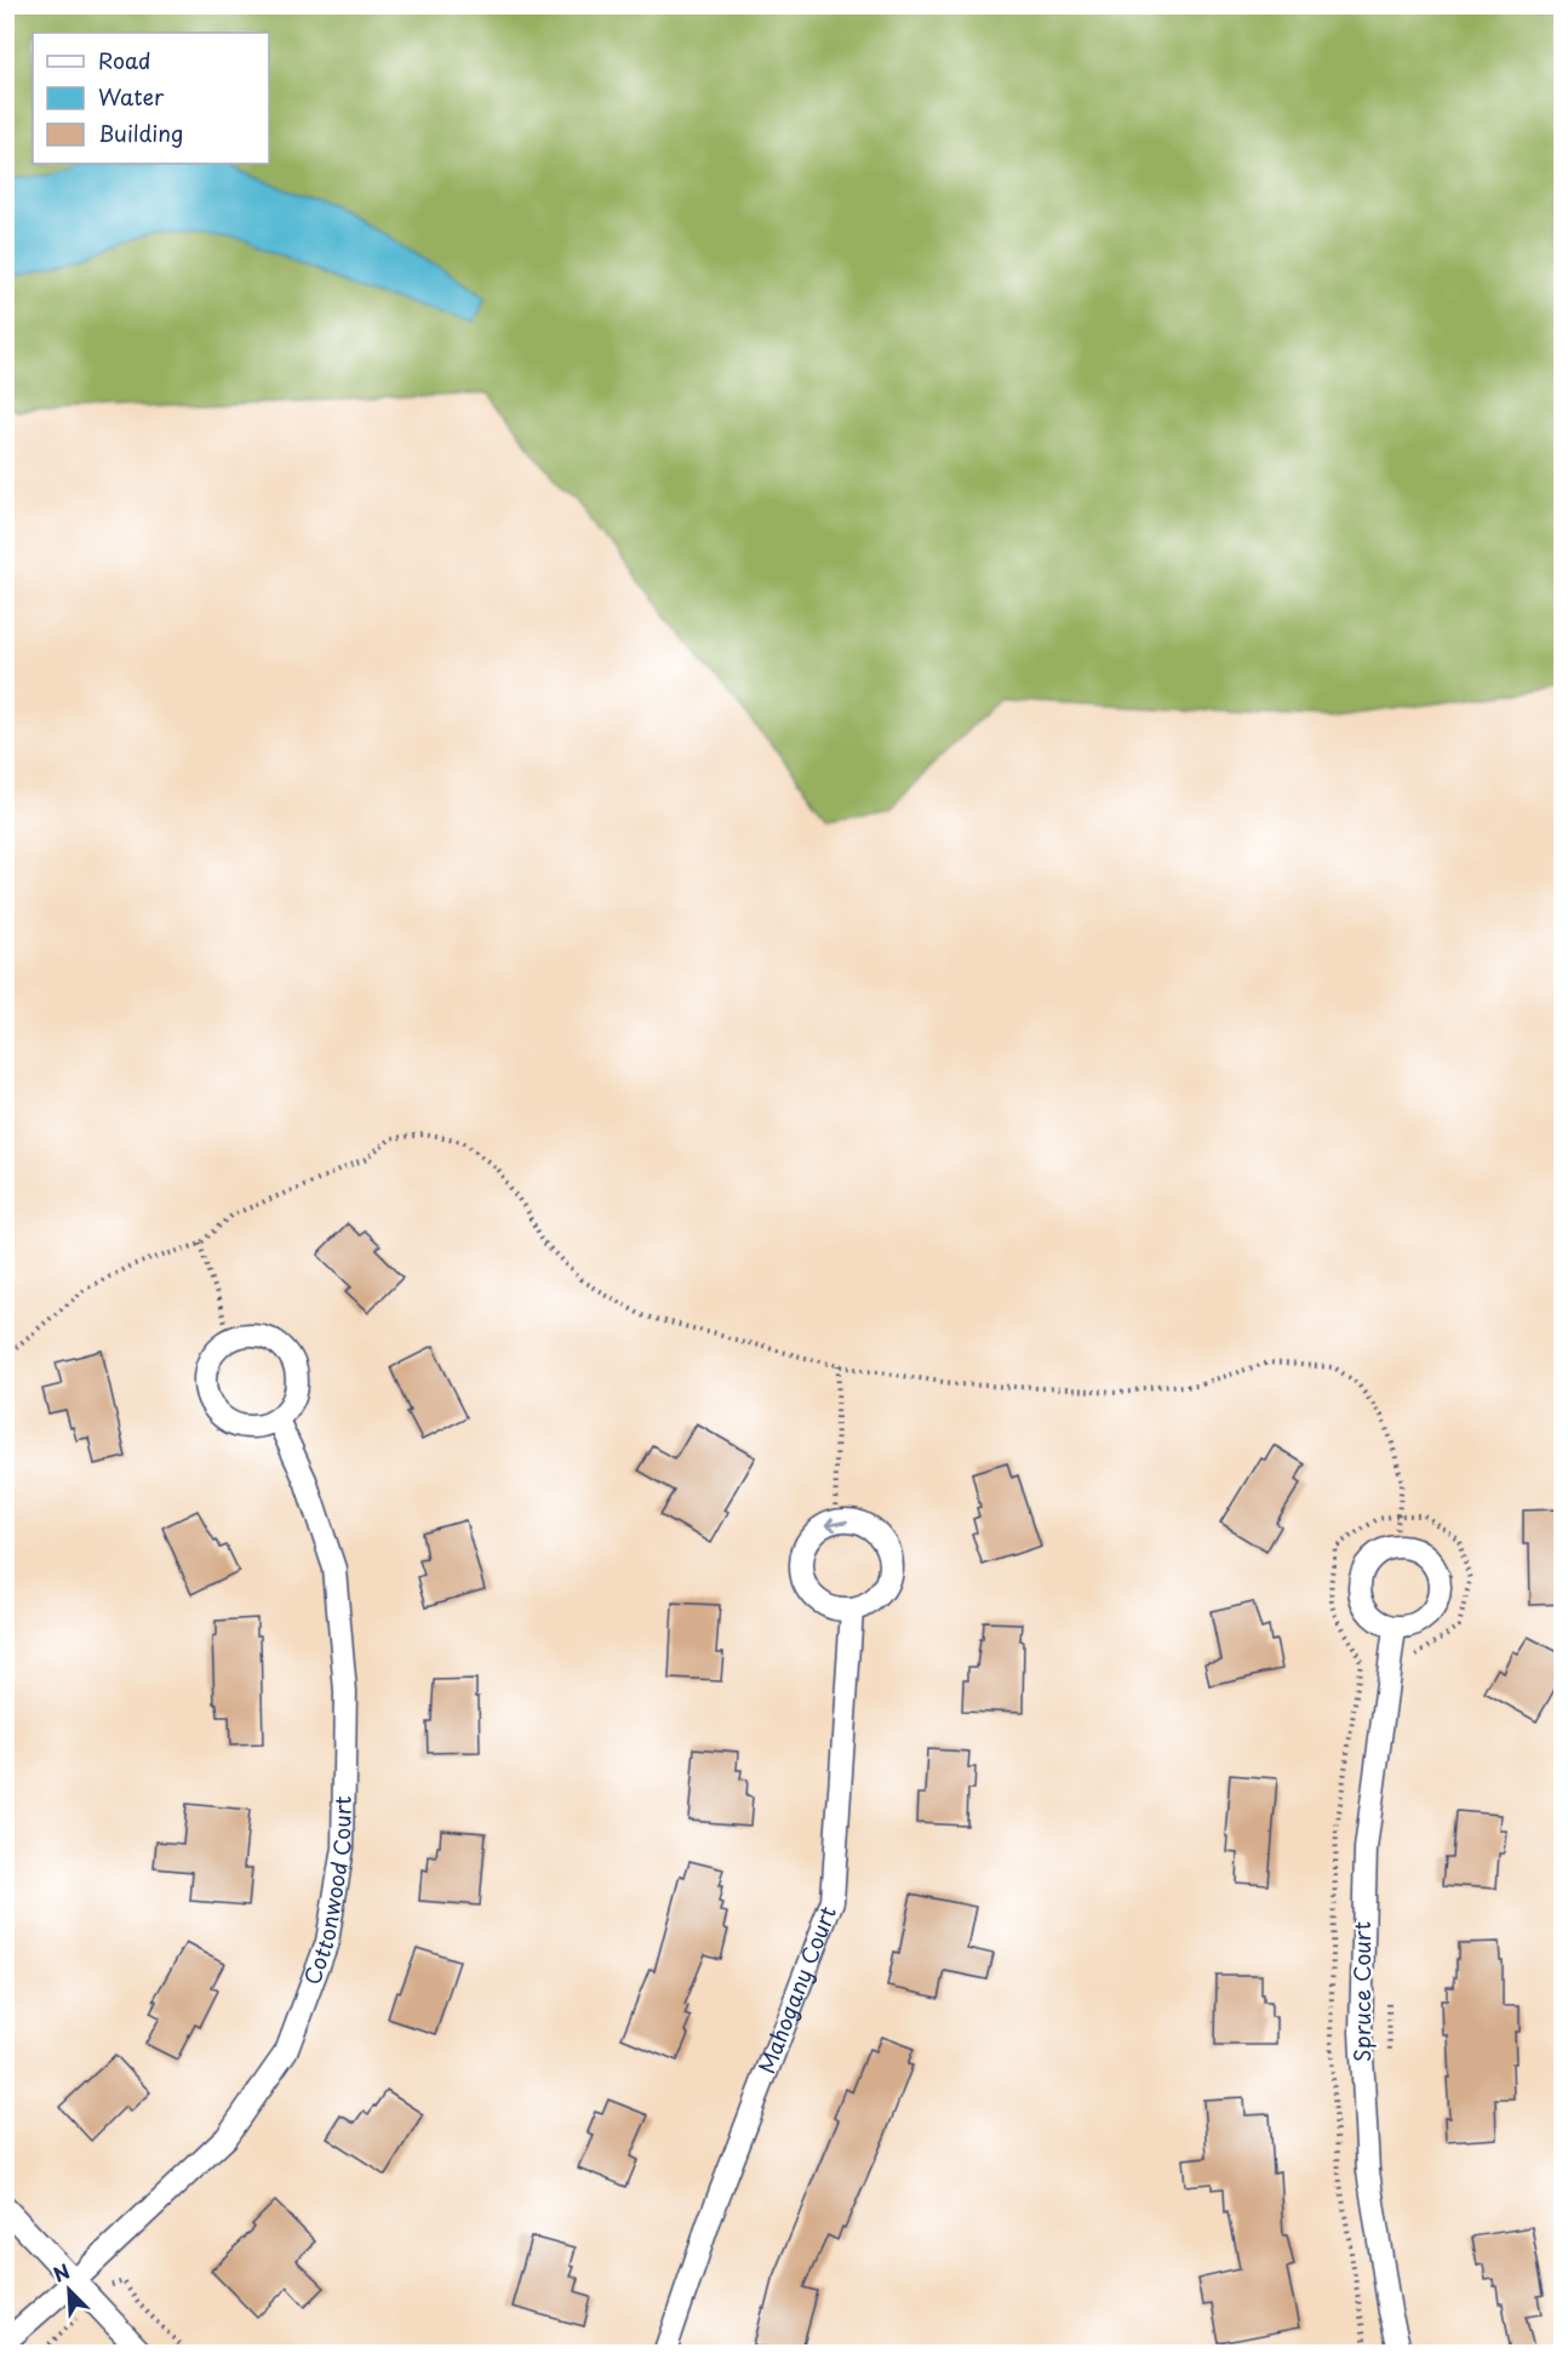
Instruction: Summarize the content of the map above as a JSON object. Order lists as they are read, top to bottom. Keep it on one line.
{"streets":{"street":["Cottonwood Court","Mahogany Court","Spruce Court"]},"legend":["Road","Water","Building"],"north":"top left"}
